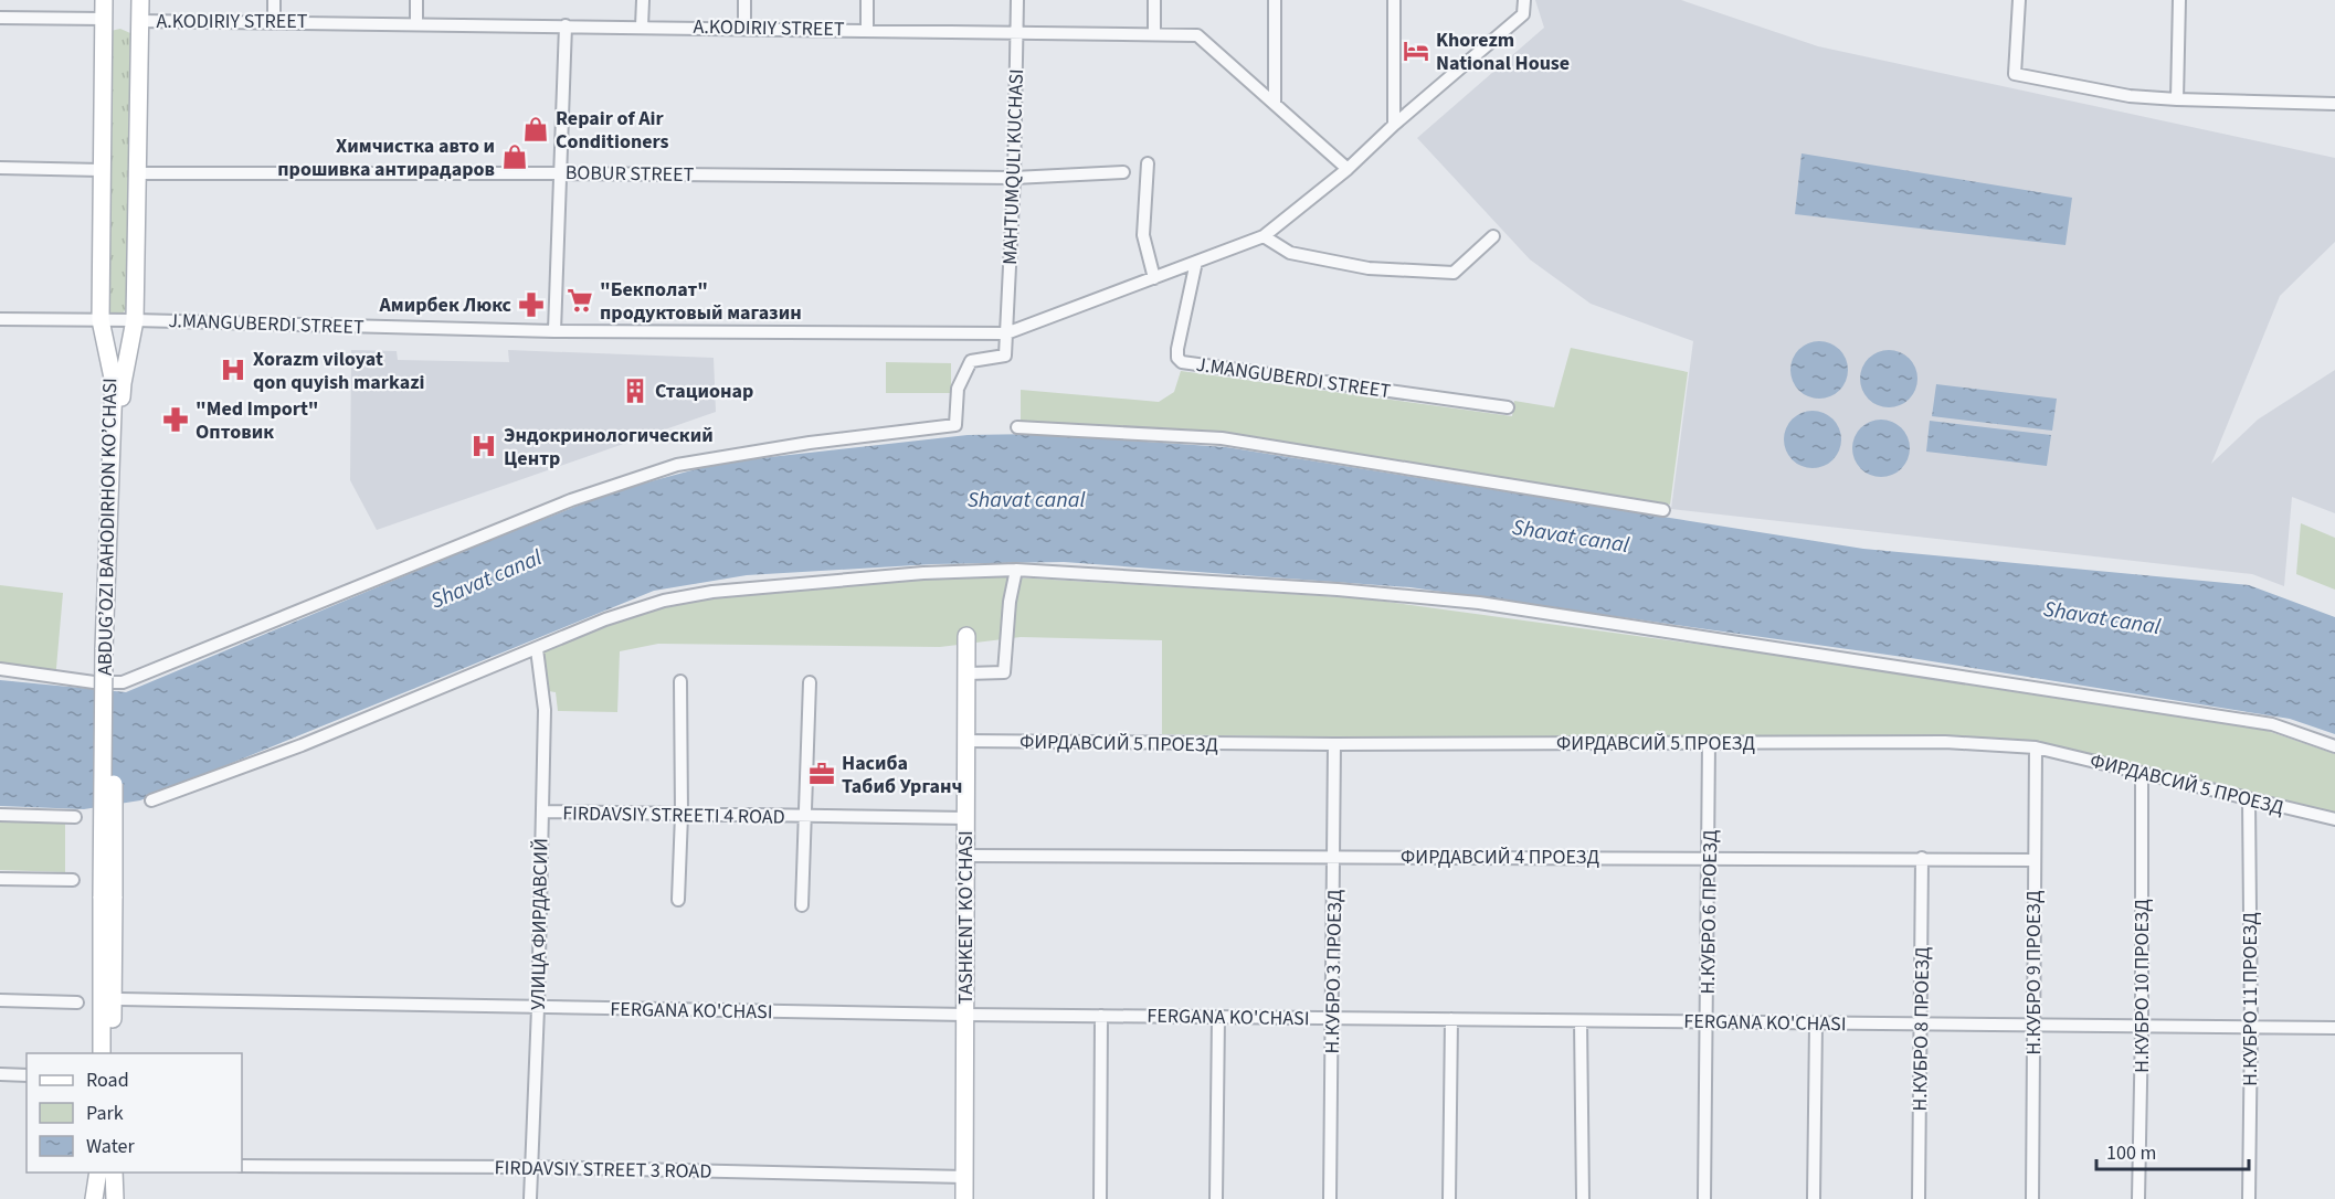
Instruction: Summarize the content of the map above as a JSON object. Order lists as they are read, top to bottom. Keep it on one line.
{"streets":{"main road":["ABDUG’OZI BAHODIRHON KO’CHASI","TASHKENT KO'CHASI"],"street":["A.KODIRIY STREET","MAHTUMQULI KUCHASI","BOBUR STREET","J.MANGUBERDI STREET","ФИРДАВСИЙ 5 ПРОЕЗД","FIRDAVSIY STREETI 4 ROAD","ФИРДАВСИЙ 4 ПРОЕЗД","Н.КУБРО 6 ПРОЕЗД","УЛИЦА ФИРДАВСИЙ","Н.КУБРО 3 ПРОЕЗД","Н.КУБРО 9 ПРОЕЗД","Н.КУБРО 10 ПРОЕЗД","Н.КУБРО 11 ПРОЕЗД","FERGANA KO'CHASI","Н.КУБРО 8 ПРОЕЗД","FIRDAVSIY STREET 3 ROAD"]},"crossings":[["A.KODIRIY STREET","MAHTUMQULI KUCHASI"],["A.KODIRIY STREET","J.MANGUBERDI STREET"],["A.KODIRIY STREET","ABDUG’OZI BAHODIRHON KO’CHASI"],["MAHTUMQULI KUCHASI","BOBUR STREET"],["MAHTUMQULI KUCHASI","J.MANGUBERDI STREET"],["BOBUR STREET","ABDUG’OZI BAHODIRHON KO’CHASI"],["J.MANGUBERDI STREET","ABDUG’OZI BAHODIRHON KO’CHASI"],["ФИРДАВСИЙ 5 ПРОЕЗД","Н.КУБРО 6 ПРОЕЗД"],["ФИРДАВСИЙ 5 ПРОЕЗД","TASHKENT KO'CHASI"],["ФИРДАВСИЙ 5 ПРОЕЗД","Н.КУБРО 3 ПРОЕЗД"],["ФИРДАВСИЙ 5 ПРОЕЗД","Н.КУБРО 9 ПРОЕЗД"],["ФИРДАВСИЙ 5 ПРОЕЗД","Н.КУБРО 10 ПРОЕЗД"],["ФИРДАВСИЙ 5 ПРОЕЗД","Н.КУБРО 11 ПРОЕЗД"],["FIRDAVSIY STREETI 4 ROAD","TASHKENT KO'CHASI"],["FIRDAVSIY STREETI 4 ROAD","УЛИЦА ФИРДАВСИЙ"],["ФИРДАВСИЙ 4 ПРОЕЗД","Н.КУБРО 6 ПРОЕЗД"],["ФИРДАВСИЙ 4 ПРОЕЗД","TASHKENT KO'CHASI"],["ФИРДАВСИЙ 4 ПРОЕЗД","Н.КУБРО 3 ПРОЕЗД"],["ФИРДАВСИЙ 4 ПРОЕЗД","Н.КУБРО 9 ПРОЕЗД"],["ФИРДАВСИЙ 4 ПРОЕЗД","Н.КУБРО 8 ПРОЕЗД"],["Н.КУБРО 6 ПРОЕЗД","FERGANA KO'CHASI"],["TASHKENT KO'CHASI","FERGANA KO'CHASI"],["TASHKENT KO'CHASI","FIRDAVSIY STREET 3 ROAD"],["УЛИЦА ФИРДАВСИЙ","FERGANA KO'CHASI"],["УЛИЦА ФИРДАВСИЙ","FIRDAVSIY STREET 3 ROAD"],["Н.КУБРО 3 ПРОЕЗД","FERGANA KO'CHASI"],["Н.КУБРО 9 ПРОЕЗД","FERGANA KO'CHASI"],["Н.КУБРО 10 ПРОЕЗД","FERGANA KO'CHASI"],["Н.КУБРО 11 ПРОЕЗД","FERGANA KO'CHASI"],["FERGANA KO'CHASI","Н.КУБРО 8 ПРОЕЗД"]],"water":["Shavat canal"],"places":{"hotel":["Khorezm National House"],"shop":["Repair of Air Conditioners","Химчистка авто и прошивка антирадаров"],"supermarket":["\"Бекполат\" продуктовый магазин"],"pharmacy":["Амирбек Люкс","\"Med Import\" Оптовик"],"hospital":["Xorazm viloyat qon quyish markazi","Эндокринологический Центр"],"building":["Стационар"],"office":["Насиба Табиб Урганч"]},"legend":["Road","Park","Water"],"scale_bar":"100 m"}
